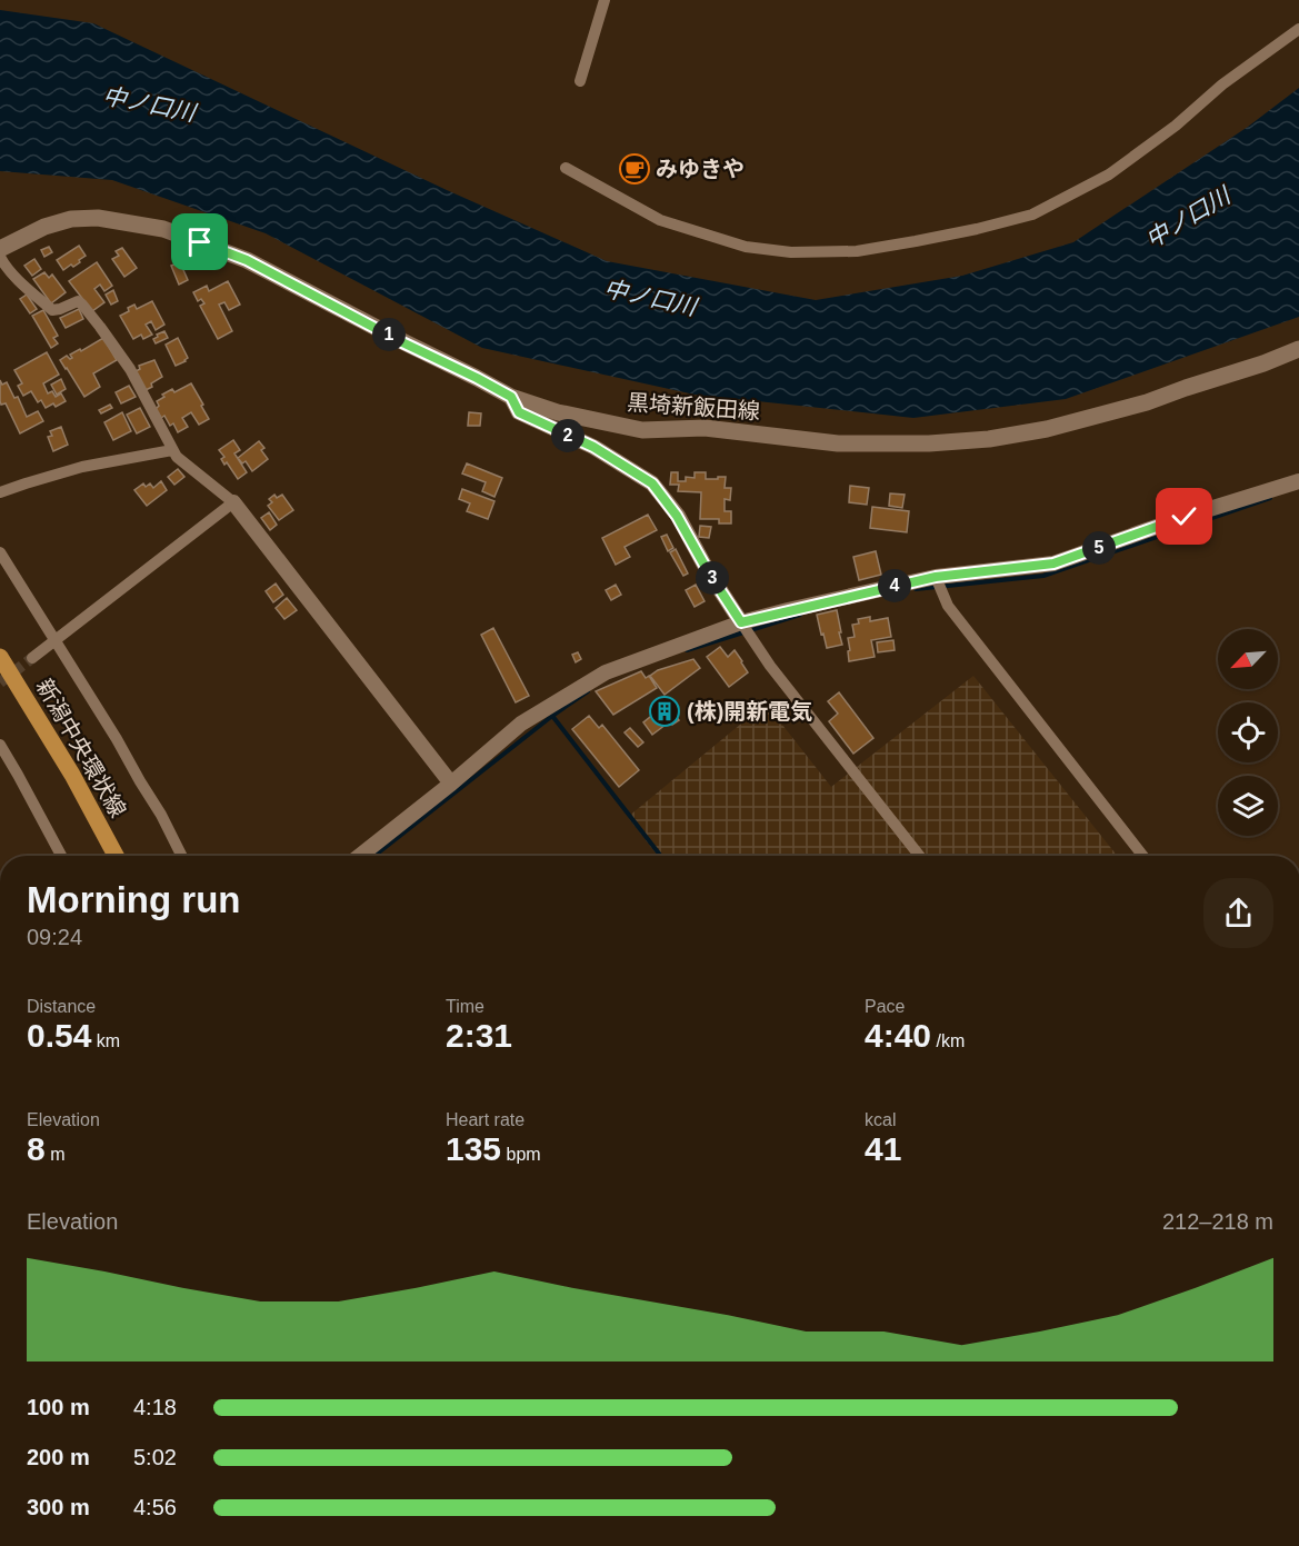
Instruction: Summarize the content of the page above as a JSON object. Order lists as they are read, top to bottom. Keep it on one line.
{"streets":{"main road":["黒埼新飯田線","新潟中央環状線"]},"water":["中ノ口川"],"places":{"cafe":["みゆきや"],"building":["(株)開新電気"]},"north":"bottom left","page":{"pins":["1","2","5","3","4"],"heading":["Morning run","09:24"],"stats":[["Distance","0.54 km"],["Time","2:31"],["Pace","4:40 /km"],["Elevation","8 m"],["Heart rate","135 bpm"],["kcal","41"]],"chart":["Elevation","212–218 m"],"list":[{"name":"100 m","note":"4:18"},{"name":"200 m","note":"5:02"},{"name":"300 m","note":"4:56"}]}}
